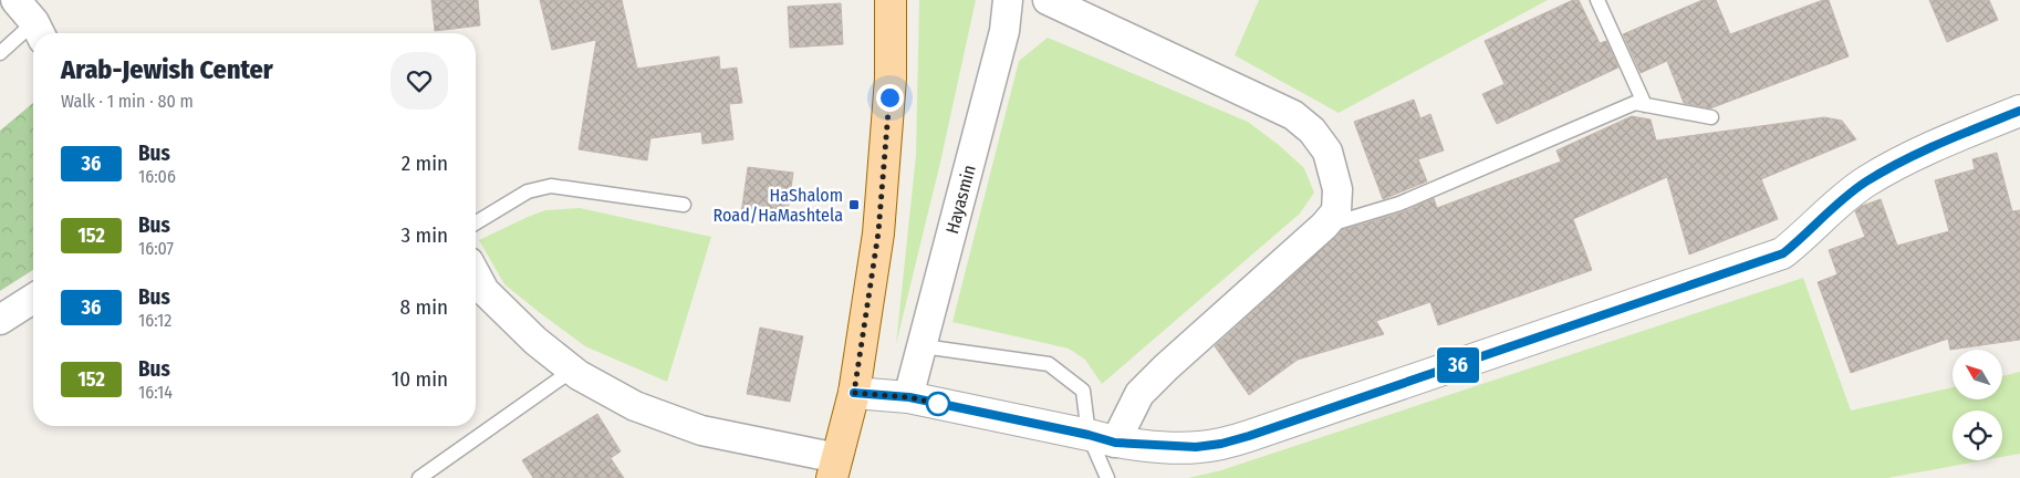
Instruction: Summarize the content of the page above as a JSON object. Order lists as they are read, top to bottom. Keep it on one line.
{"streets":{"street":["Hayasmin"]},"places":{"transit":["HaShalom Road/HaMashtela"]},"lines":["bus line 36"],"north":"top left","page":{"on_map":"36","heading":["Arab-Jewish Center","Walk · 1 min · 80 m"],"list":[{"mark":"36","name":"Bus","note":"16:06","value":"2 min"},{"mark":"152","name":"Bus","note":"16:07","value":"3 min"},{"mark":"36","name":"Bus","note":"16:12","value":"8 min"},{"mark":"152","name":"Bus","note":"16:14","value":"10 min"}]}}
